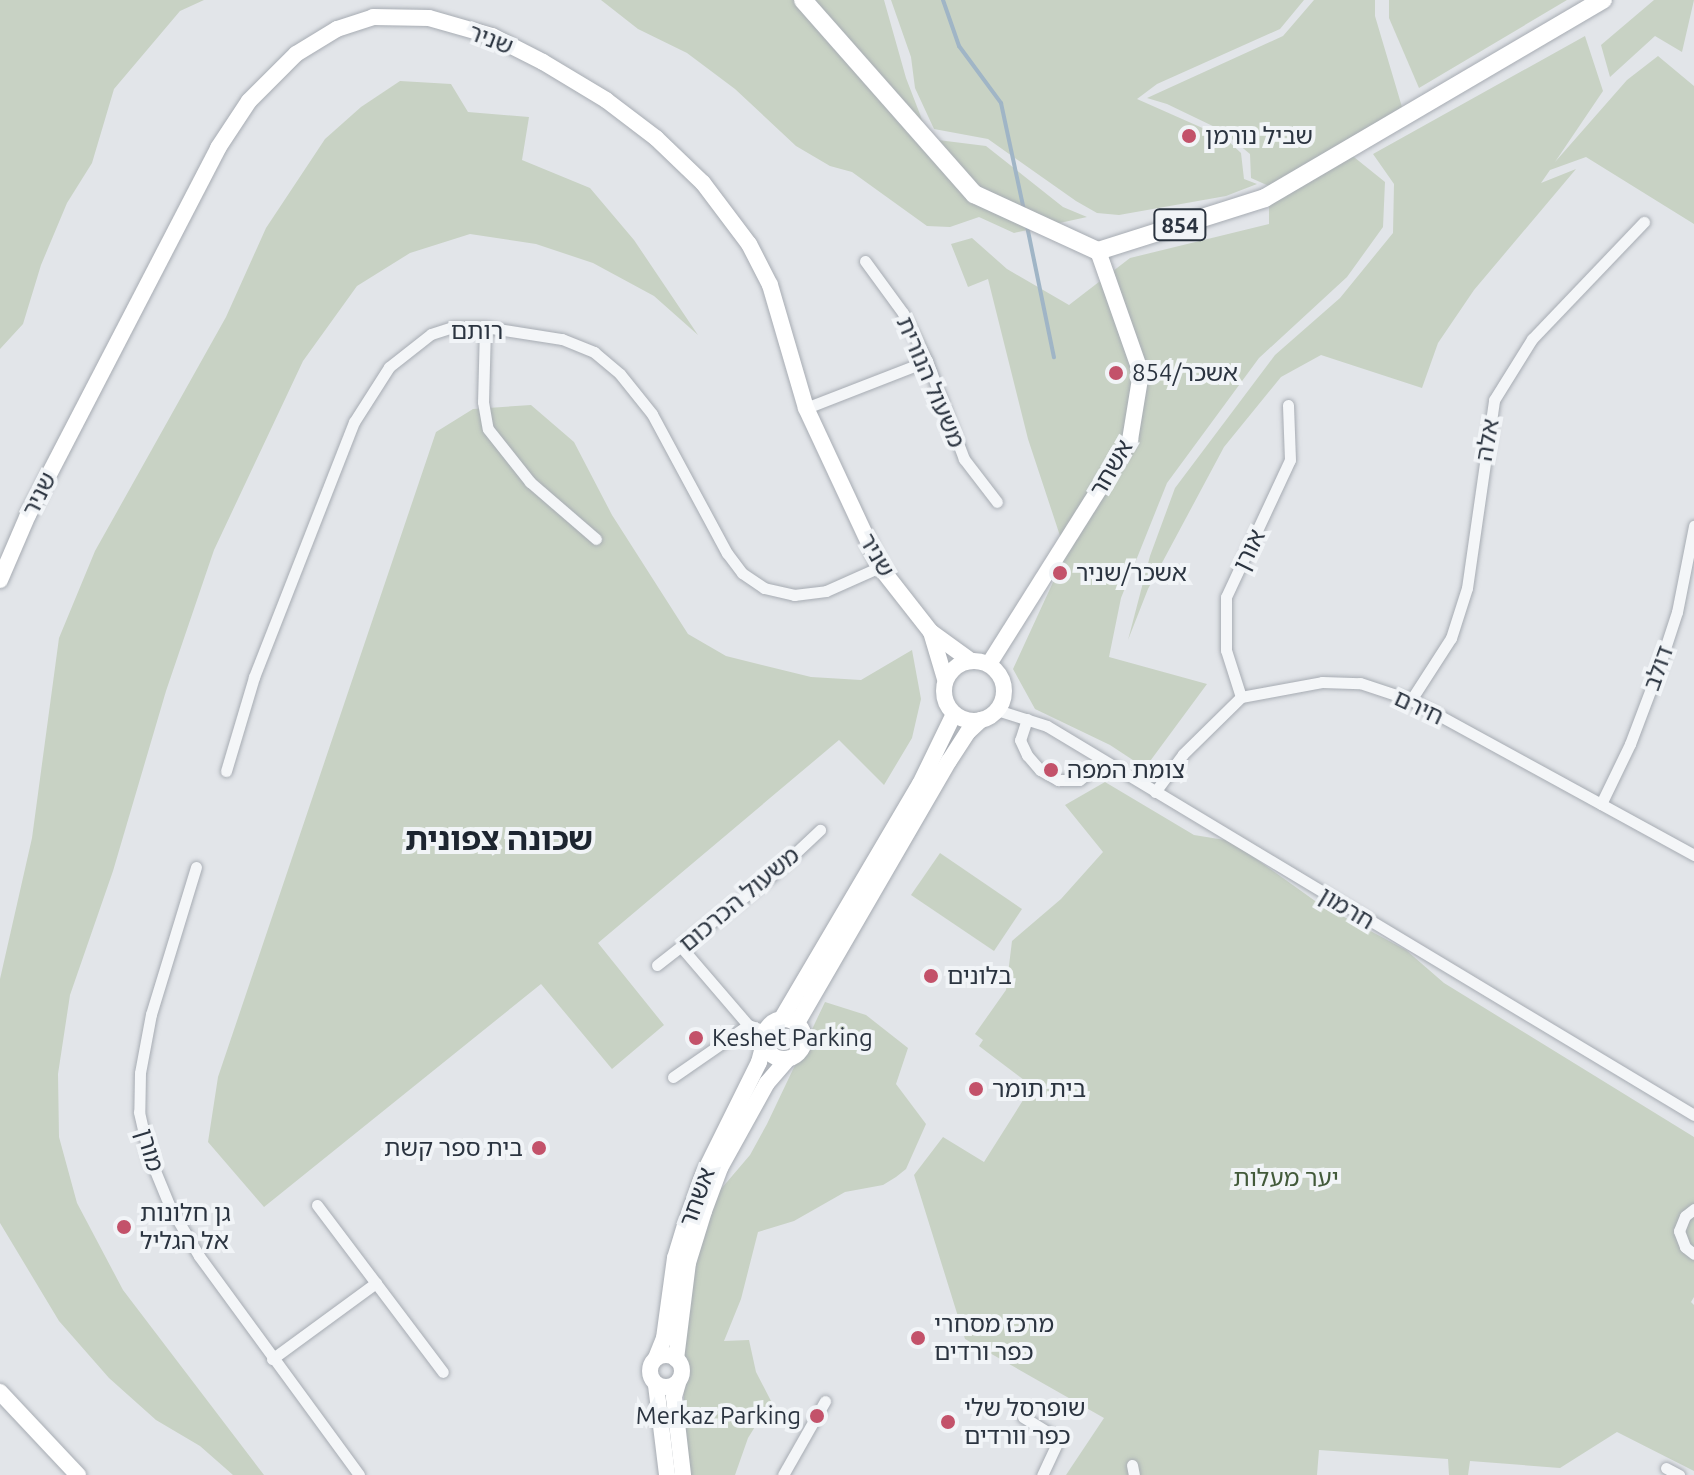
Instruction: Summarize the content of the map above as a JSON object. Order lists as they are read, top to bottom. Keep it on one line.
{"streets":{"main road":["שניר","854","אשחר"],"street":["רותם","משעול הנורית","אלה","אורן","דולב","חירם","משעול הכרכום","חרמון","מורן"]},"crossings":[["שניר","רותם"],["שניר","אשחר"],["שניר","חרמון"],["854","אשחר"],["אלה","חירם"],["אשחר","חרמון"],["אורן","חירם"],["דולב","חירם"]],"districts":["שכונה צפונית"],"parks":["יער מעלות"],"places":["שביל נורמן","אשכר/854","אשכר/שניר","צומת המפה","בלונים","Keshet Parking","בית תומר","בית ספר קשת","גן חלונות אל הגליל","מרכז מסחרי כפר ורדים","Merkaz Parking","שופרסל שלי כפר וורדים"]}
